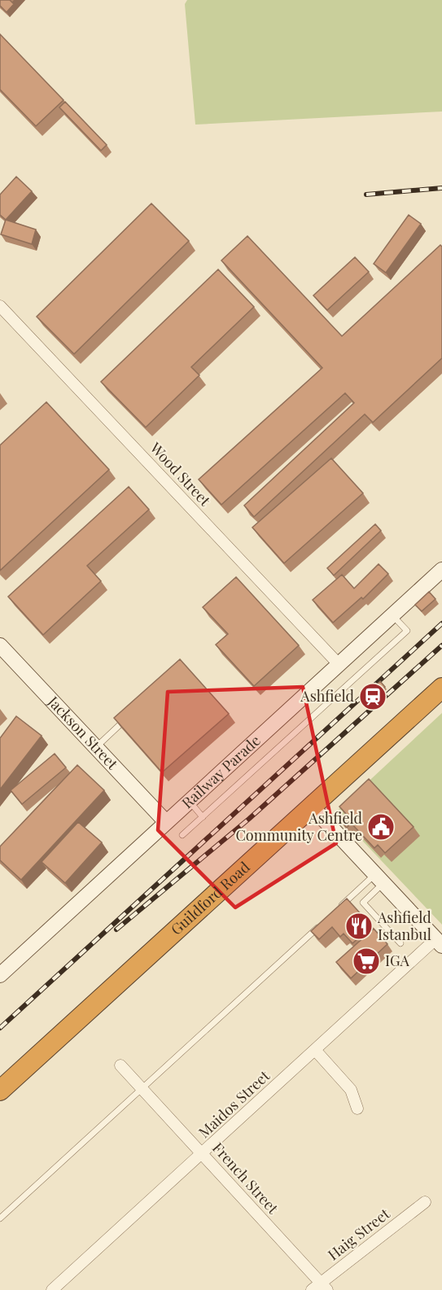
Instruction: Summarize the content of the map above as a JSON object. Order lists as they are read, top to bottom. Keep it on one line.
{"streets":{"highway":["Guildford Road"],"street":["Wood Street","Jackson Street","Railway Parade","Maidos Street","French Street","Haig Street"]},"crossings":[["Wood Street","Railway Parade"],["Jackson Street","Railway Parade"],["Maidos Street","French Street"],["French Street","Haig Street"]],"places":{"station":["Ashfield"],"public building":["Ashfield Community Centre"],"restaurant":["Ashfield Istanbul"],"supermarket":["IGA"]}}
